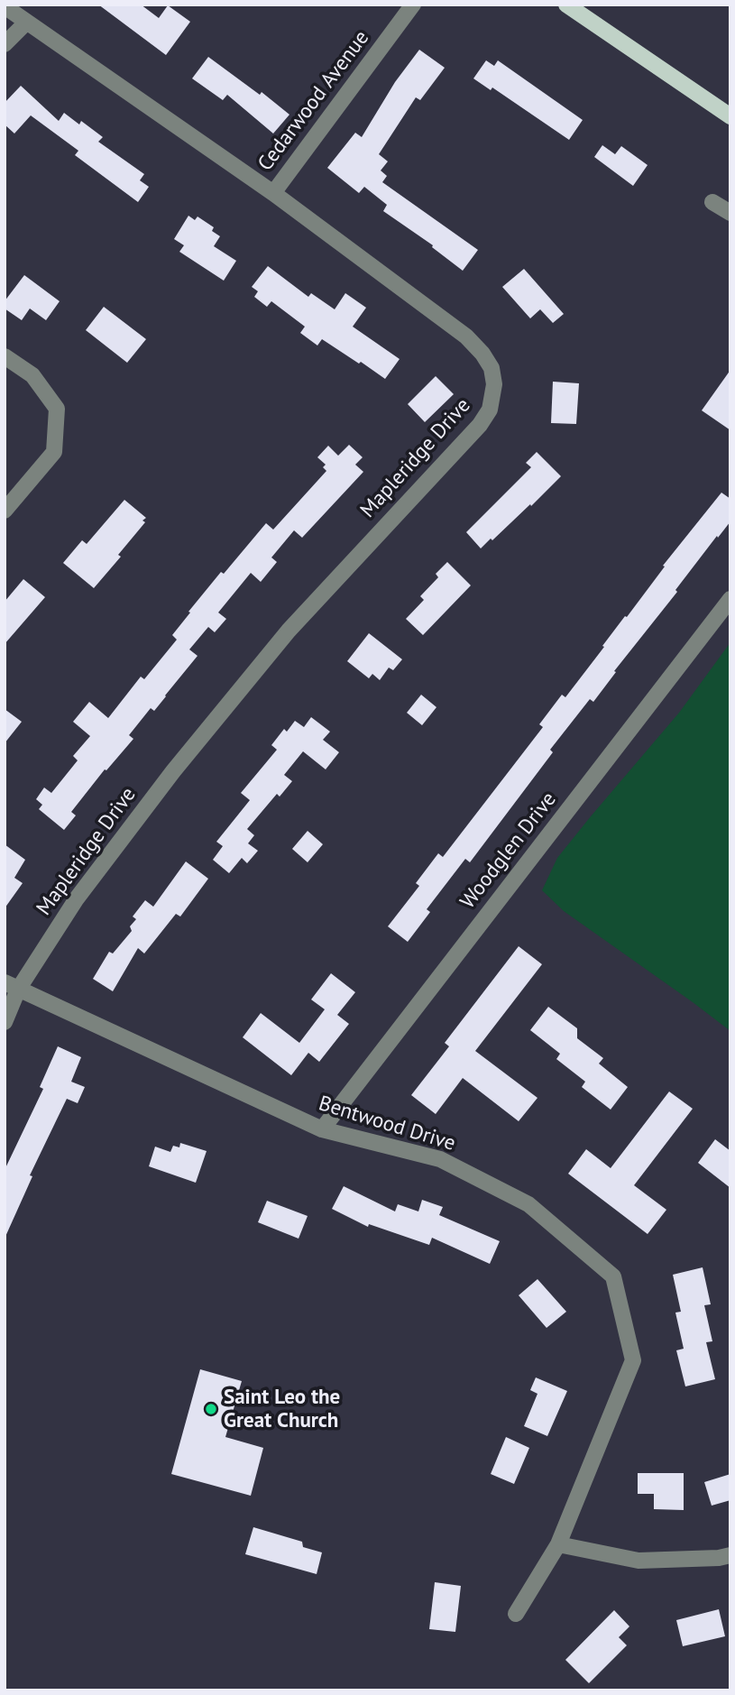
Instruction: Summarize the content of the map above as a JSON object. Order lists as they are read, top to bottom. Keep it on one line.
{"streets":{"street":["Cedarwood Avenue","Mapleridge Drive","Woodglen Drive","Bentwood Drive"]},"crossings":[["Cedarwood Avenue","Mapleridge Drive"],["Mapleridge Drive","Bentwood Drive"],["Woodglen Drive","Bentwood Drive"]],"places":["Saint Leo the Great Church"]}
